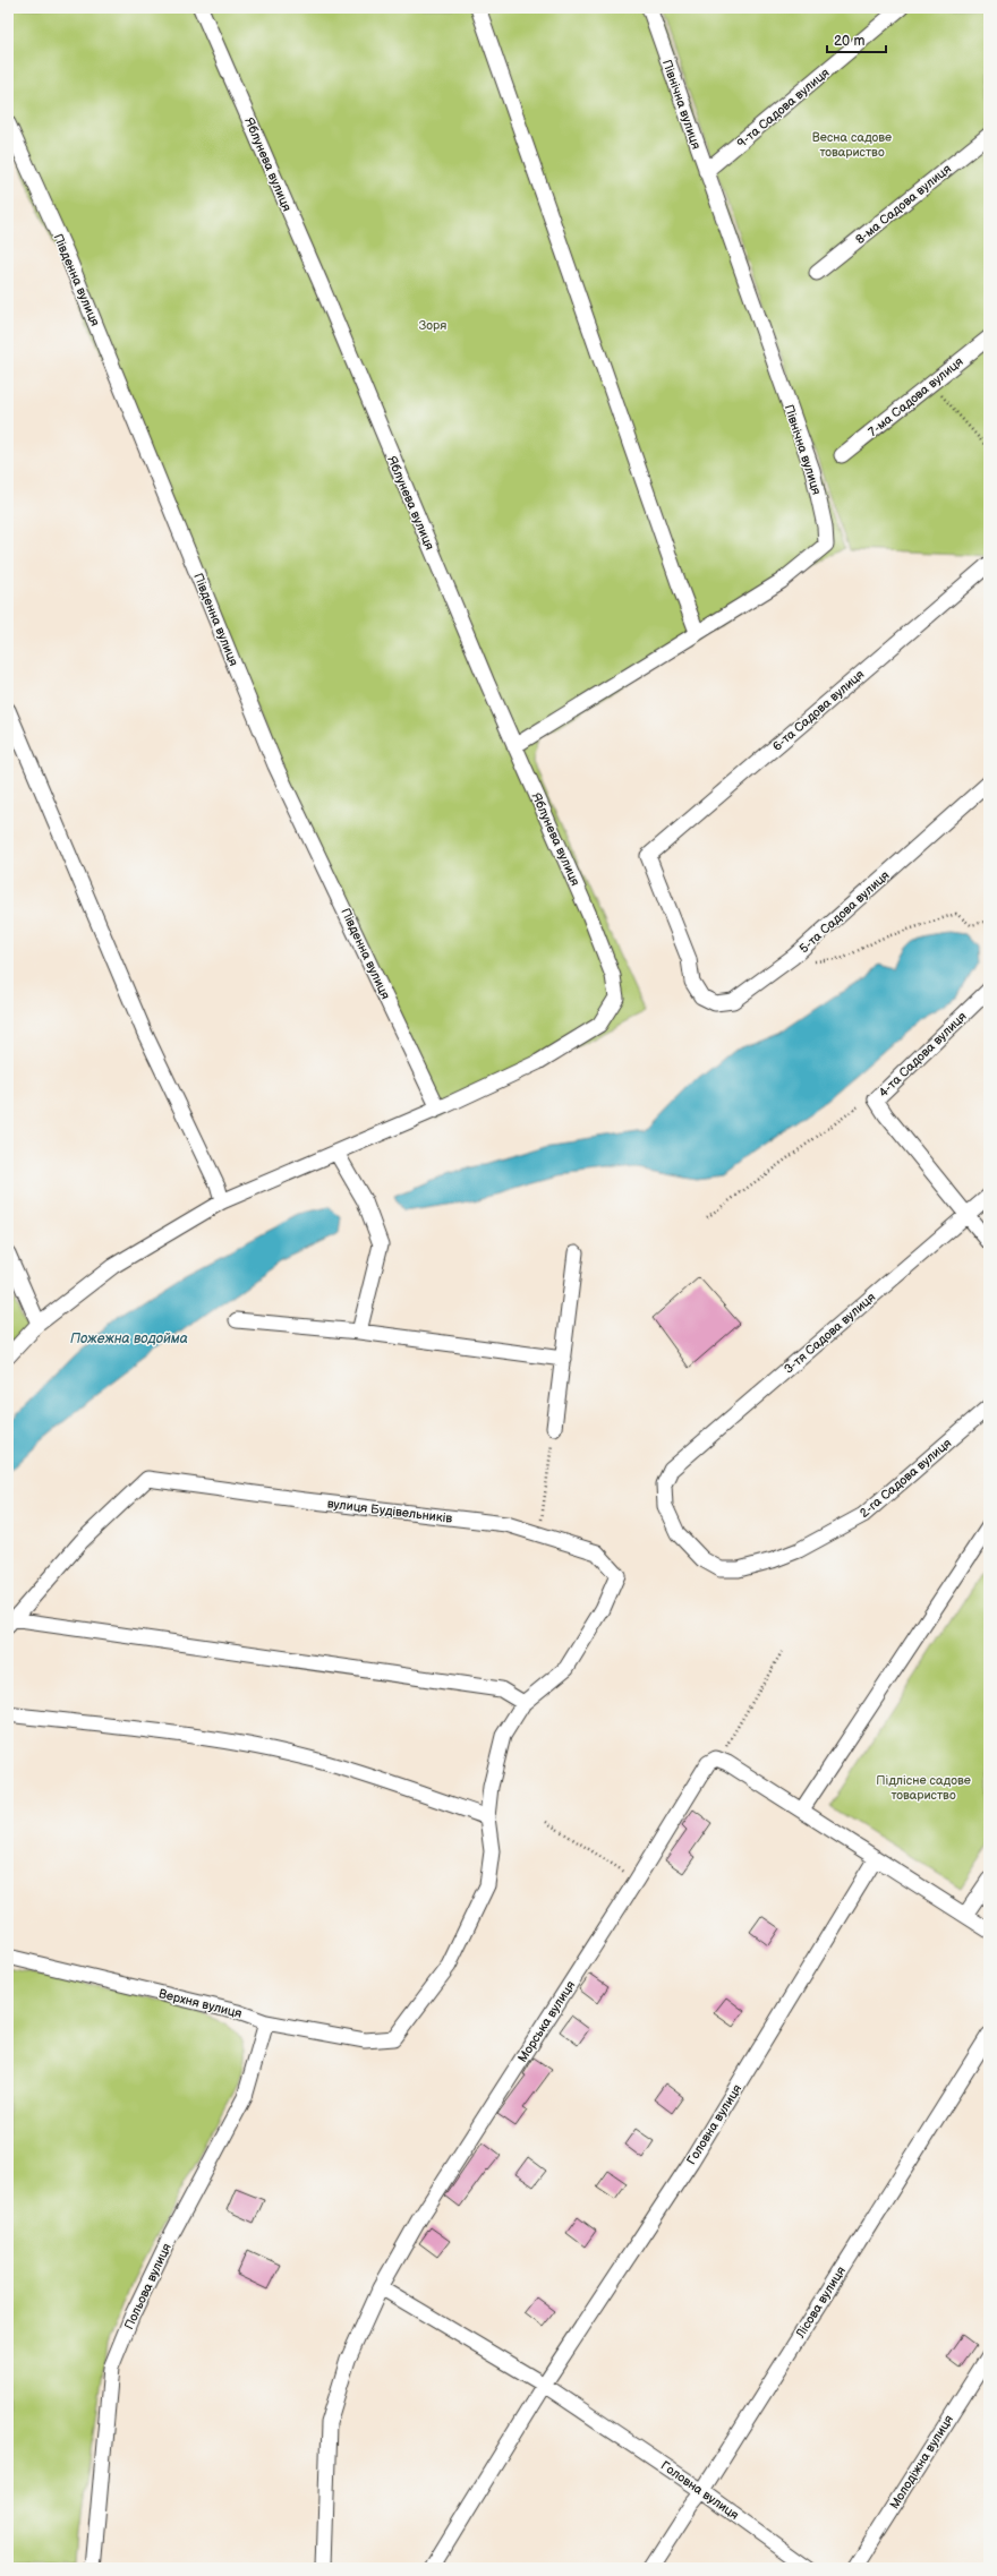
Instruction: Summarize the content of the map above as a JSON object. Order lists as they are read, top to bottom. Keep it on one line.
{"streets":{"street":["Північна вулиця","9-та Садова вулиця","Яблунева вулиця","8-ма Садова вулиця","Південна вулиця","7-ма Садова вулиця","6-та Садова вулиця","5-та Садова вулиця","4-та Садова вулиця","3-тя Садова вулиця","2-га Садова вулиця","вулиця Будівельників","Верхня вулиця","Морська вулиця","Головна вулиця","Польова вулиця","Лісова вулиця","Молодіжна вулиця"]},"crossings":[["Північна вулиця","9-та Садова вулиця"],["Північна вулиця","Яблунева вулиця"],["Яблунева вулиця","Південна вулиця"],["6-та Садова вулиця","5-та Садова вулиця"],["3-тя Садова вулиця","2-га Садова вулиця"],["Верхня вулиця","Польова вулиця"],["Морська вулиця","Головна вулиця"],["Головна вулиця","Лісова вулиця"]],"water":["Пожежна водойма"],"parks":["Весна садове товариство","Зоря","Підлісне садове товариство"],"scale_bar":"20 m"}
